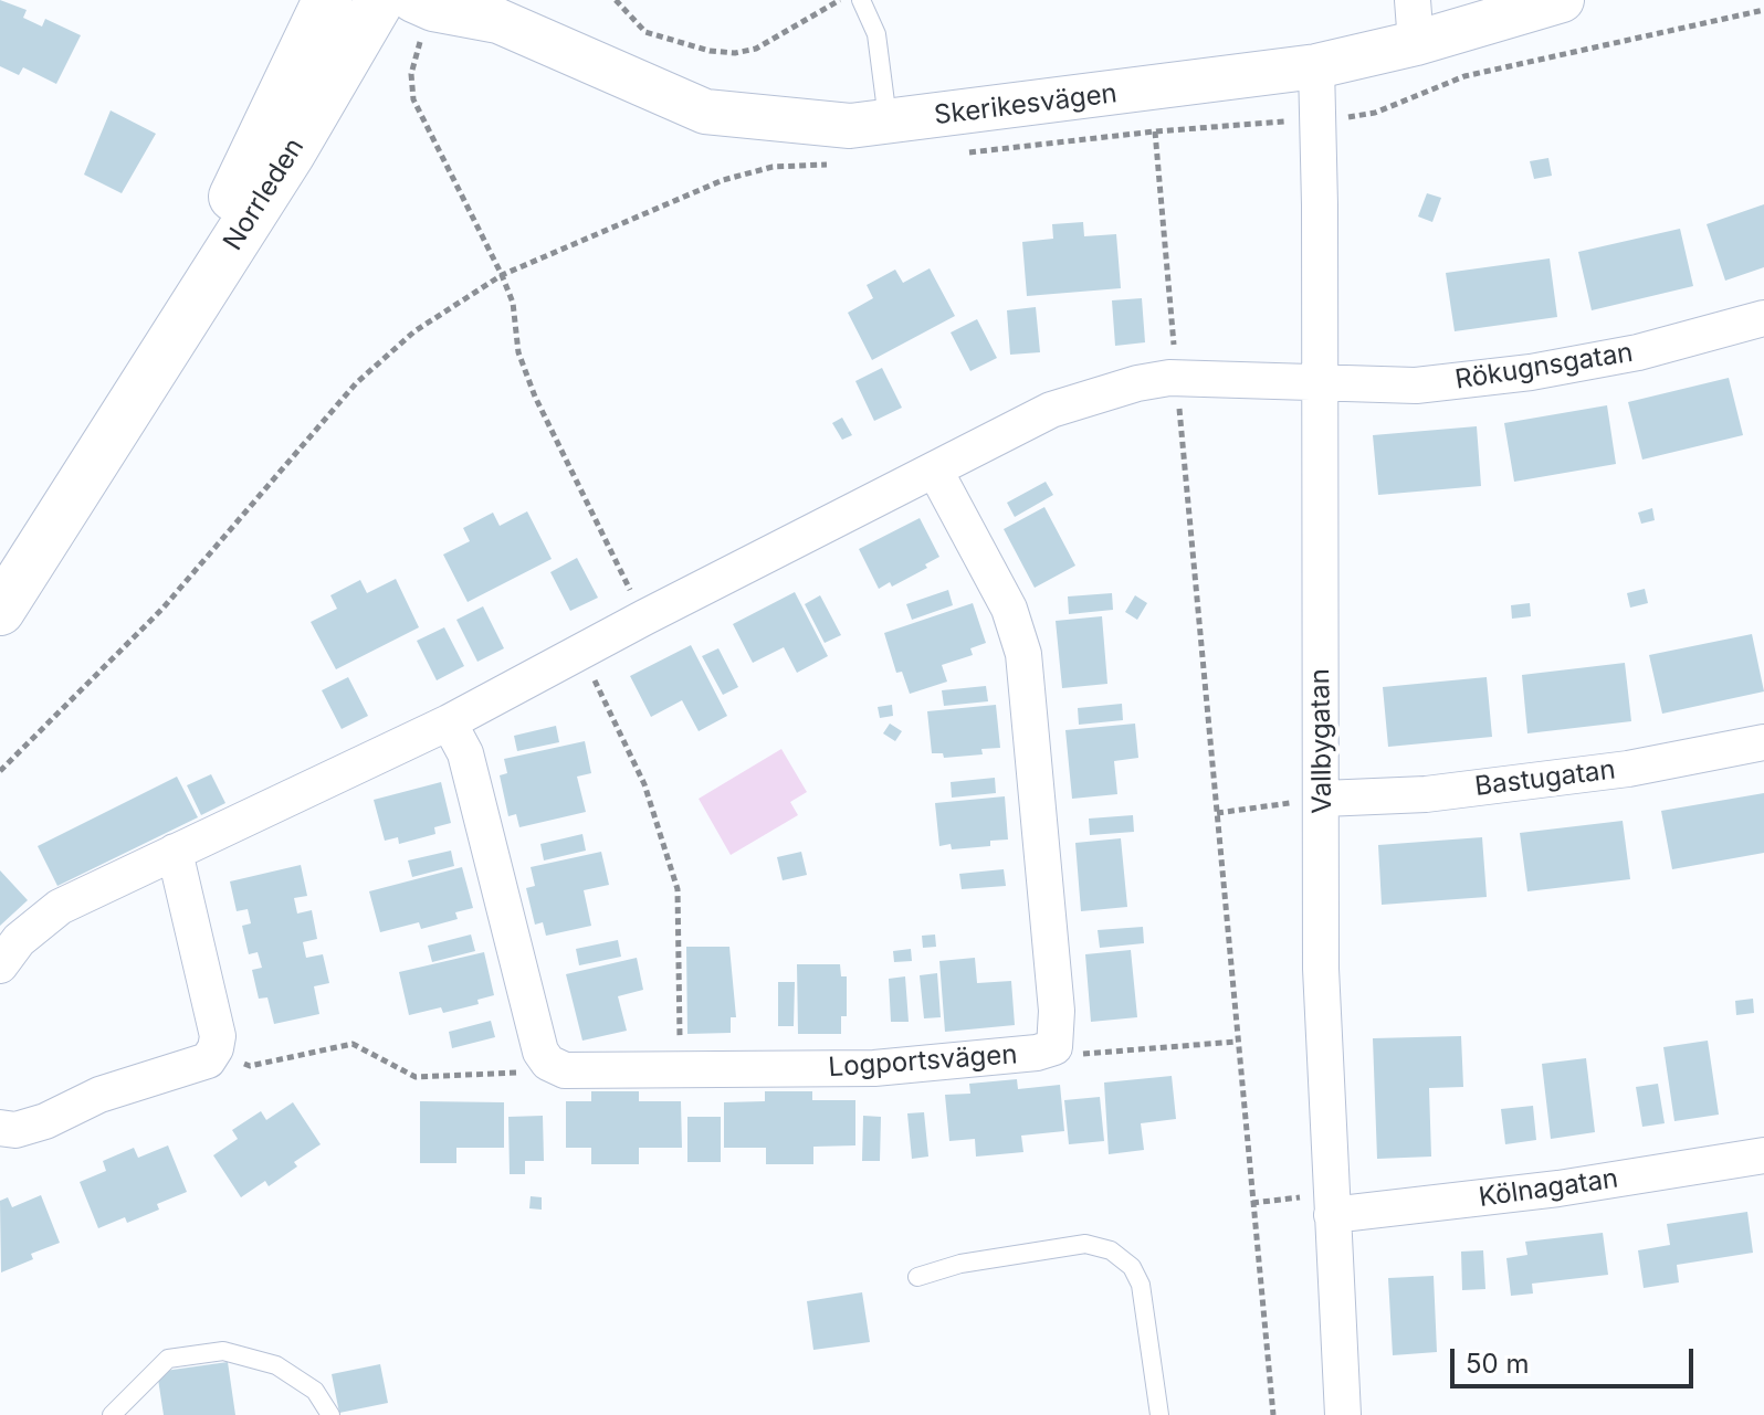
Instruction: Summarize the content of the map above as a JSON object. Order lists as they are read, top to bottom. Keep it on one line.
{"streets":{"main road":["Norrleden"],"street":["Skerikesvägen","Rökugnsgatan","Vallbygatan","Bastugatan","Logportsvägen","Kölnagatan"]},"crossings":[["Skerikesvägen","Vallbygatan"],["Rökugnsgatan","Vallbygatan"],["Vallbygatan","Bastugatan"],["Vallbygatan","Kölnagatan"]],"scale_bar":"50 m"}
